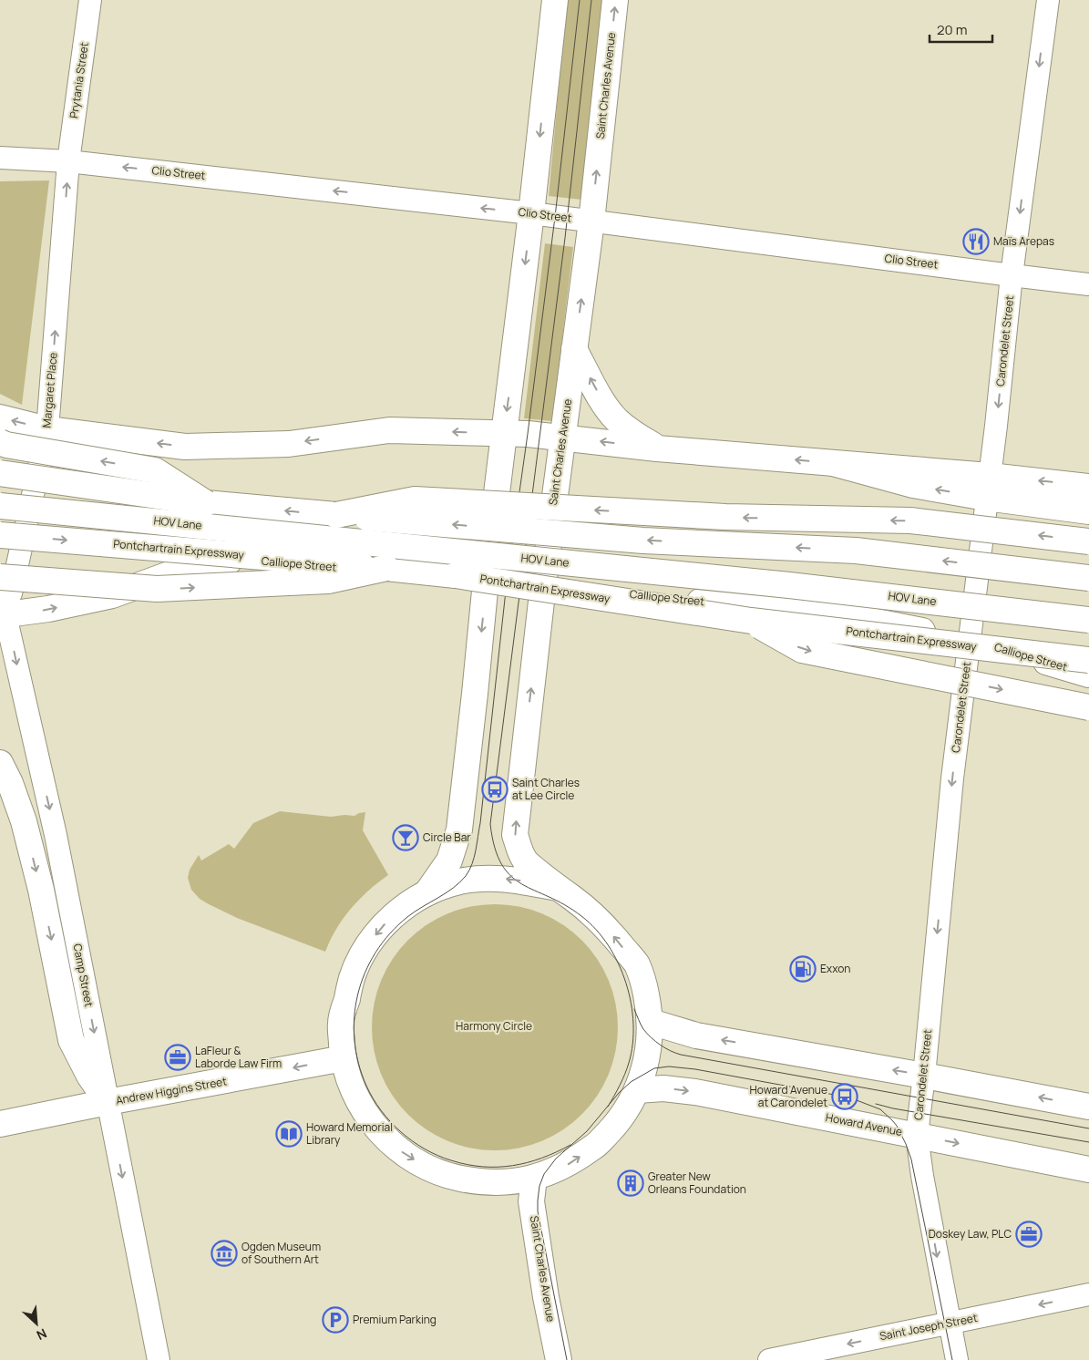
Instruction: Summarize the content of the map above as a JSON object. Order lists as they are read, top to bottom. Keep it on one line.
{"streets":{"main road":["Saint Charles Avenue","HOV Lane","Pontchartrain Expressway","Calliope Street","Andrew Higgins Street","Howard Avenue"],"street":["Prytania Street","Clio Street","Carondelet Street","Margaret Place","Camp Street","Saint Joseph Street"]},"crossings":[["Prytania Street","Clio Street"],["Prytania Street","Margaret Place"],["Saint Charles Avenue","Clio Street"],["Saint Charles Avenue","Calliope Street"],["Saint Charles Avenue","Andrew Higgins Street"],["Saint Charles Avenue","Howard Avenue"],["Clio Street","Carondelet Street"],["Clio Street","Margaret Place"],["Carondelet Street","Calliope Street"],["Carondelet Street","Howard Avenue"],["Carondelet Street","Saint Joseph Street"],["Margaret Place","Calliope Street"],["Margaret Place","Camp Street"],["Calliope Street","Camp Street"],["Camp Street","Andrew Higgins Street"]],"one_way":["Clio Street","Carondelet Street","Margaret Place","Camp Street","Andrew Higgins Street","Saint Joseph Street"],"parks":["Harmony Circle"],"places":{"restaurant":["Maïs Arepas"],"bus stop":["Saint Charles at Lee Circle","Howard Avenue at Carondelet"],"bar":["Circle Bar"],"fuel station":["Exxon"],"office":["LaFleur & Laborde Law Firm","Doskey Law, PLC"],"library":["Howard Memorial Library"],"building":["Greater New Orleans Foundation"],"museum":["Ogden Museum of Southern Art"],"parking":["Premium Parking"]},"scale_bar":"20 m","north":"bottom right"}
